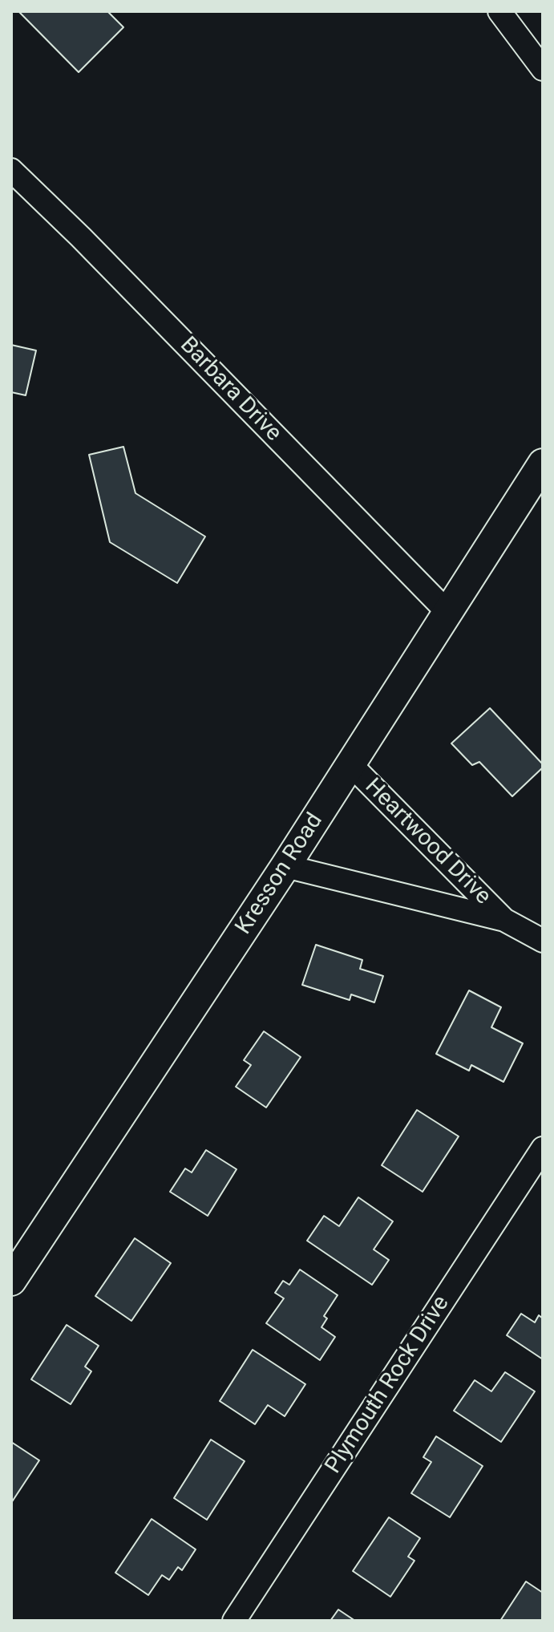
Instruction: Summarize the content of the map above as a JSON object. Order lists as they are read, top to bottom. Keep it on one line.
{"streets":{"street":["Barbara Drive","Heartwood Drive","Kresson Road","Plymouth Rock Drive"]},"crossings":[["Barbara Drive","Kresson Road"],["Heartwood Drive","Kresson Road"]]}
